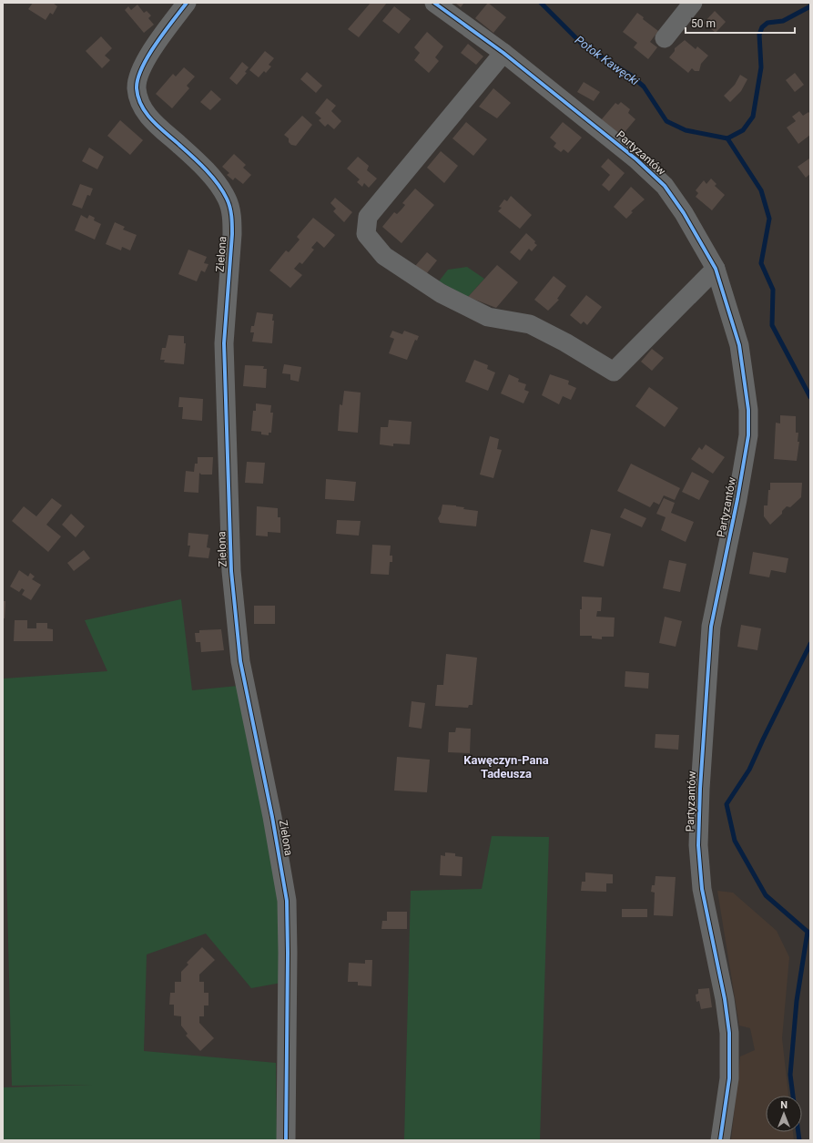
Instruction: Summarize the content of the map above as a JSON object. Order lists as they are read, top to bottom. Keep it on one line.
{"streets":{"street":["Partyzantów","Zielona"]},"districts":["Kawęczyn-Pana Tadeusza"],"water":["Potok Kawęcki"],"scale_bar":"50 m","north":"top"}
